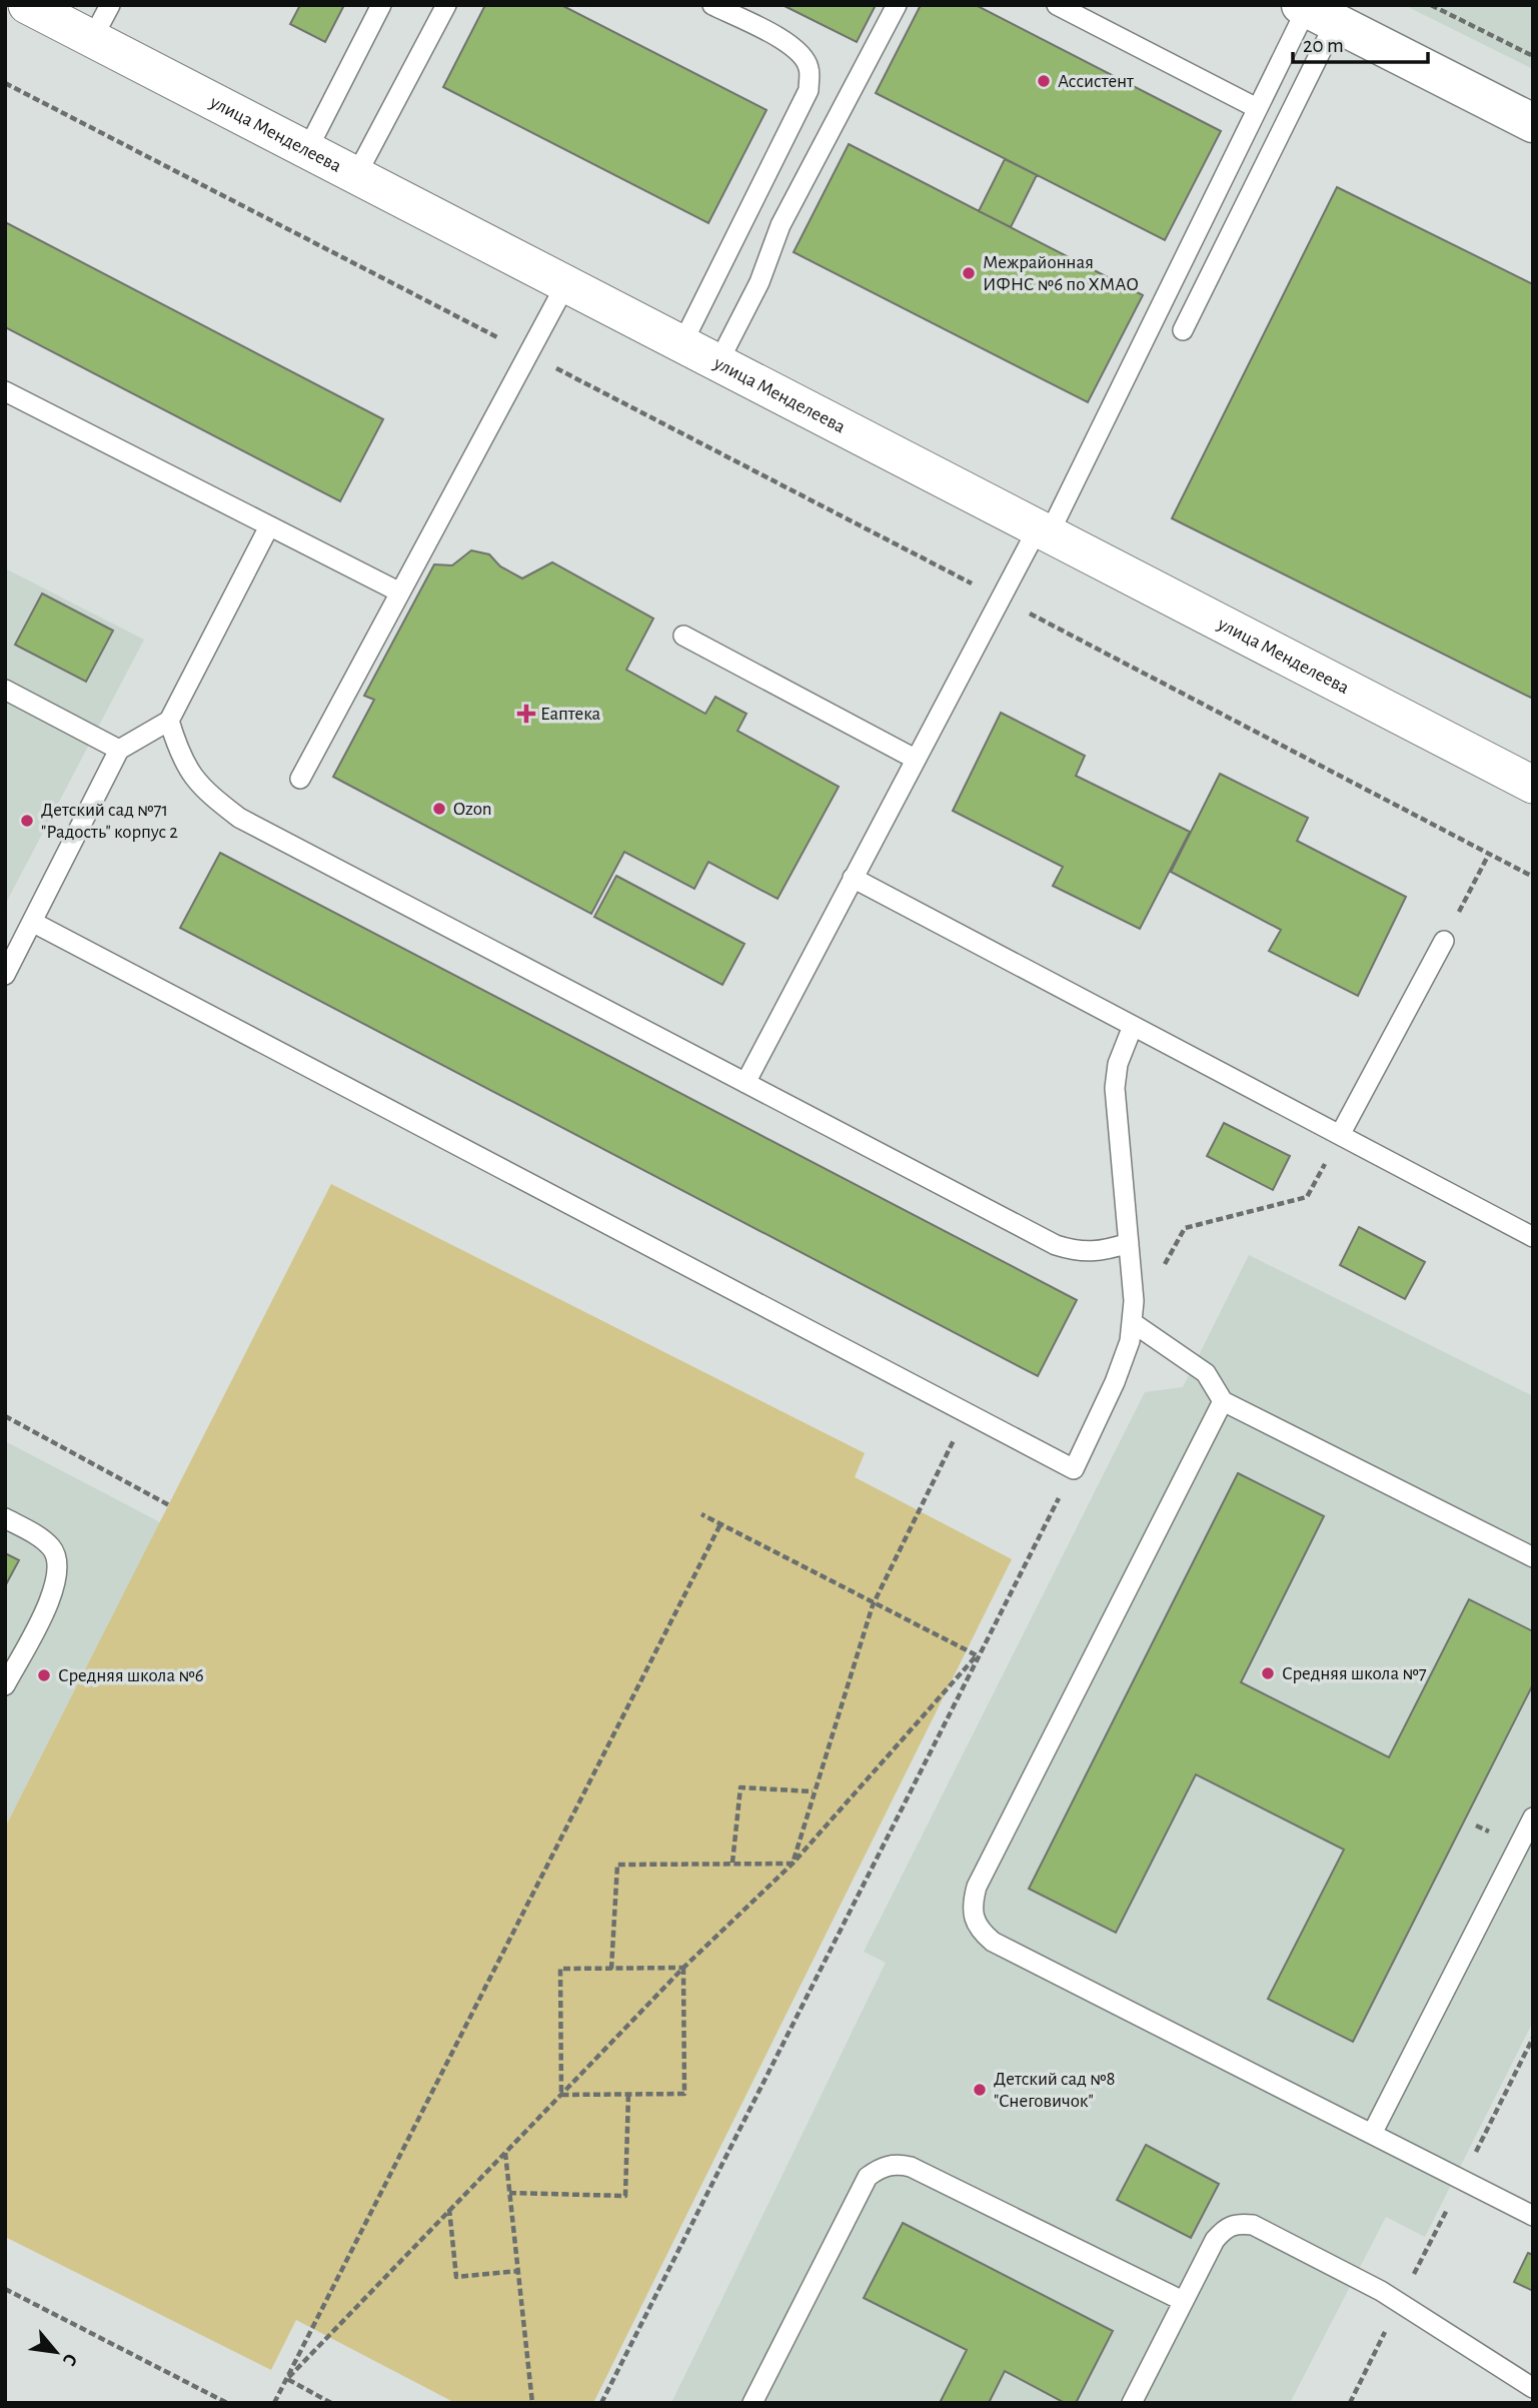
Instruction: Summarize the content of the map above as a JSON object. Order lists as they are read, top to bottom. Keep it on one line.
{"streets":{"street":["улица Менделеева"]},"places":{"other":["Ассистент","Межрайонная ИФНС №6 по ХМАО","Ozon","Детский сад №71 \"Радость\" корпус 2","Средняя школа №7","Средняя школа №6","Детский сад №8 \"Снеговичок\""],"health":["Еаптека"]},"scale_bar":"20 m","north":"bottom right"}
